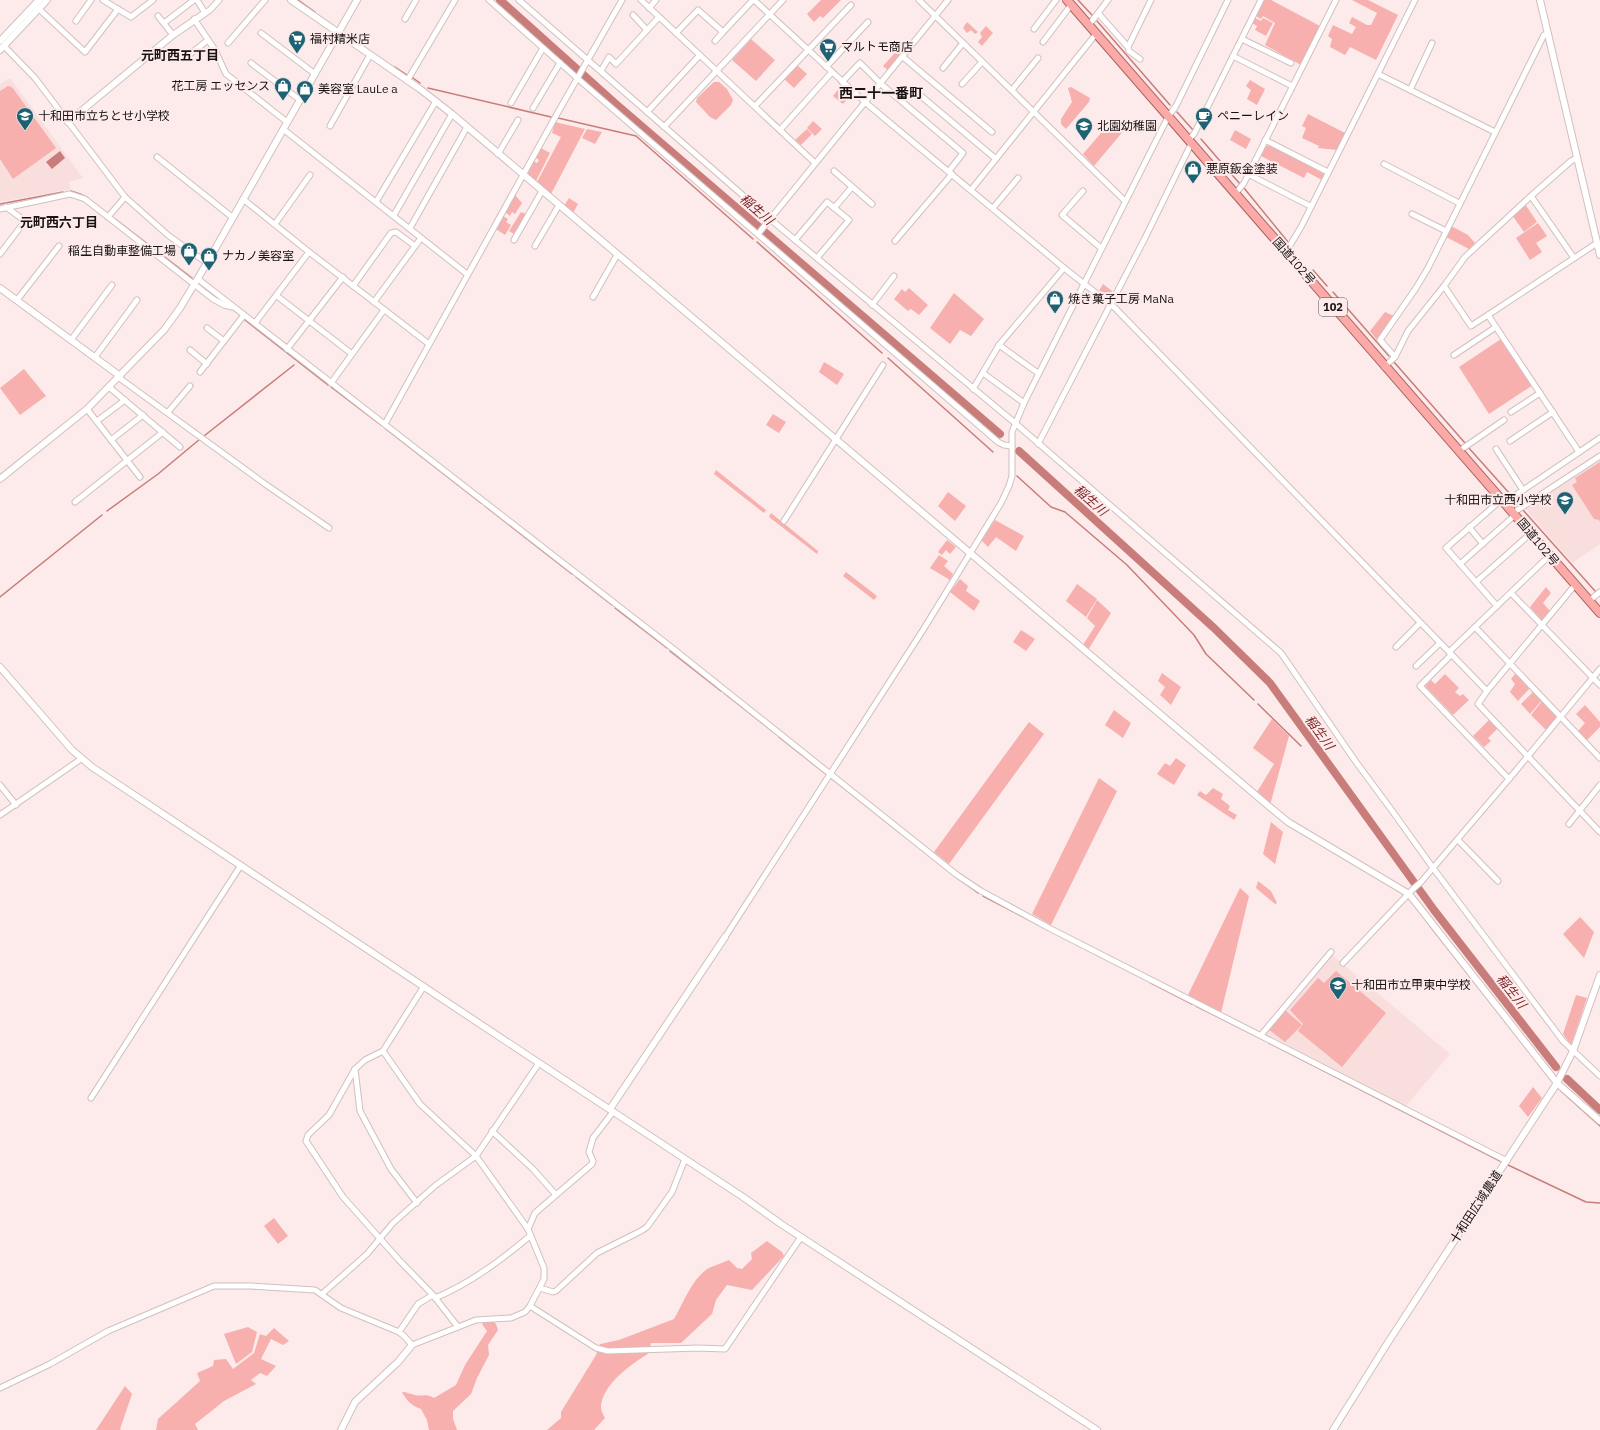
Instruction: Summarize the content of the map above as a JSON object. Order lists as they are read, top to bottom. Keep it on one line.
{"streets":{"highway":["国道102号","102"],"street":["十和田広域農道"]},"districts":["元町西五丁目","西二十一番町","元町西六丁目"],"water":["稲生川"],"places":{"supermarket":["福村精米店","マルトモ商店"],"shop":["花工房 エッセンス","美容室 LauLe a","悪原鈑金塗装","稲生自動車整備工場","ナカノ美容室","焼き菓子工房 MaNa"],"school or university":["十和田市立ちとせ小学校","北園幼稚園","十和田市立西小学校","十和田市立甲東中学校"],"cafe":["ペニーレイン"]}}
